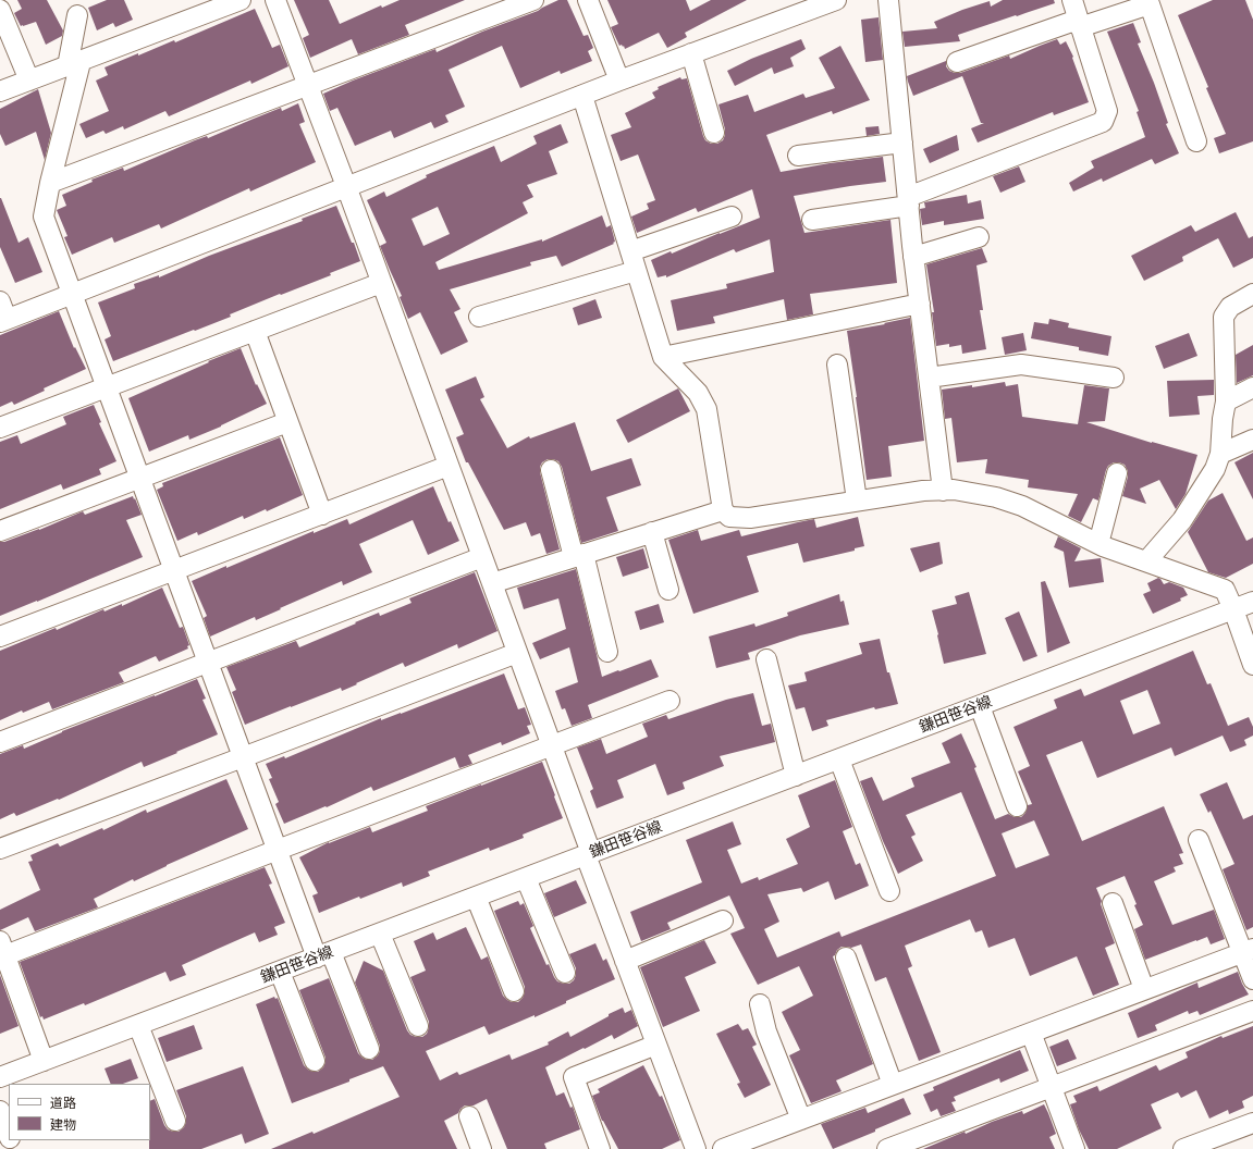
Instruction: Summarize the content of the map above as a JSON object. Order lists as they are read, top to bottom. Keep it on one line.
{"streets":{"street":["鎌田笹谷線"]},"legend":["道路","建物"]}
